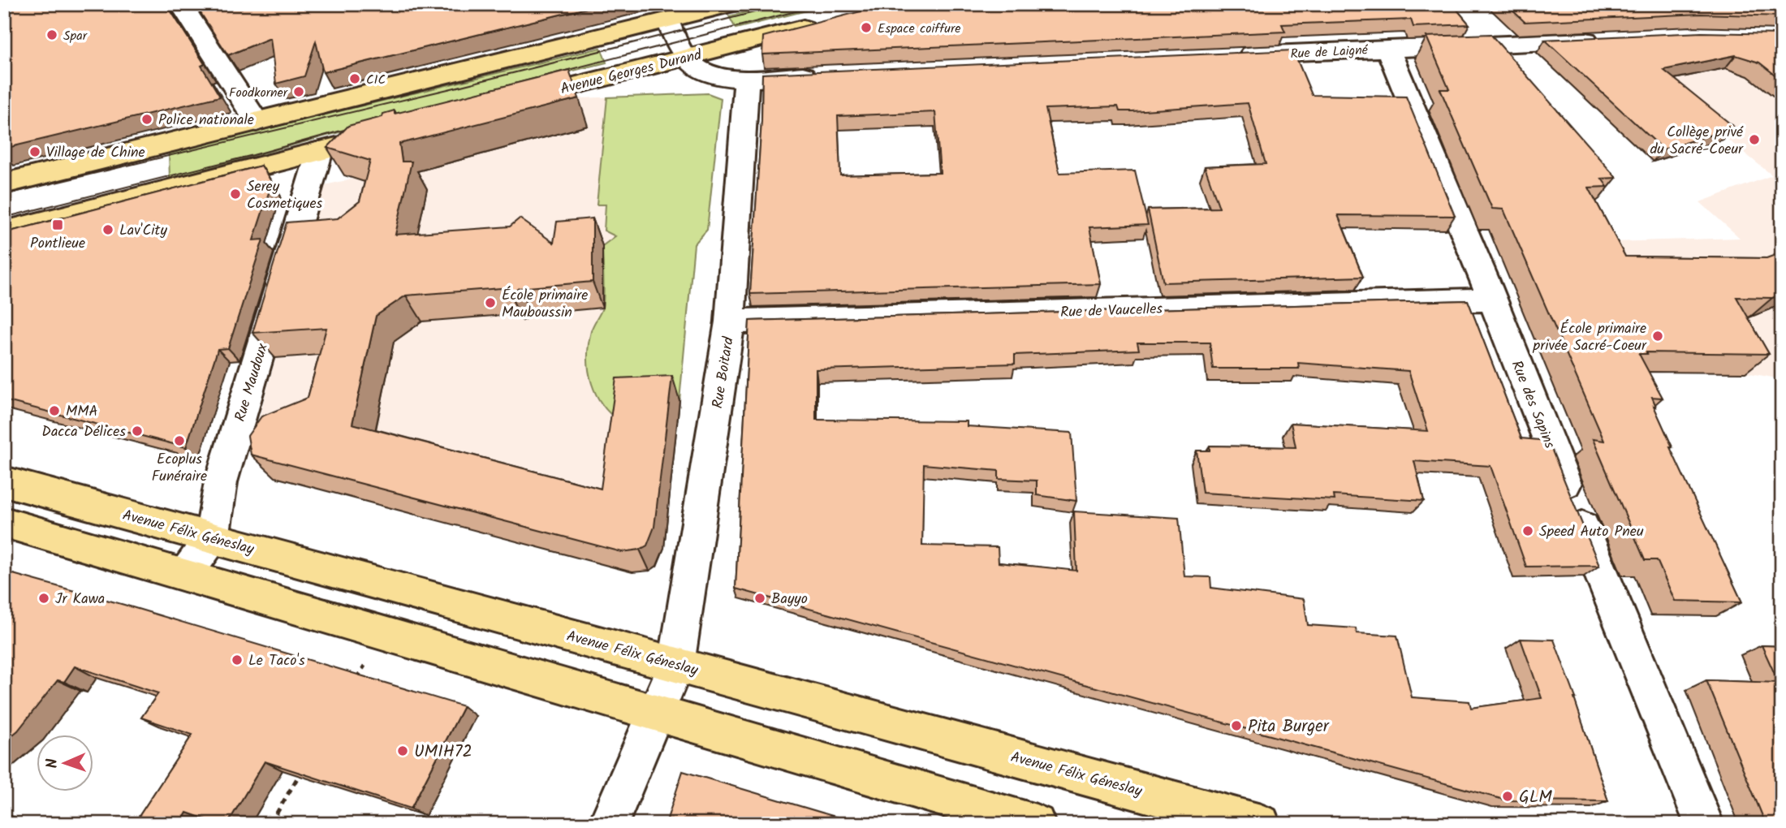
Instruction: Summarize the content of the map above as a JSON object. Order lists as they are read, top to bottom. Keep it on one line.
{"streets":{"main road":["Avenue Georges Durand","Avenue Félix Géneslay"],"street":["Rue de Laigné","Rue de Vaucelles","Rue Boitard","Rue Maudoux","Rue des Sapins"]},"crossings":[["Rue de Laigné","Rue des Sapins"],["Rue de Vaucelles","Rue Boitard"],["Rue de Vaucelles","Rue des Sapins"],["Rue Boitard","Avenue Félix Géneslay"],["Rue Maudoux","Avenue Félix Géneslay"]],"places":{"other":["Espace coiffure","Spar","CIC","Foodkorner","Police nationale","Collège privé du Sacré-Coeur","Village de Chine","Serey Cosmetiques","Lav'City","École primaire Mauboussin","École primaire privée Sacré-Coeur","MMA","Dacca Délices","Ecoplus Funéraire","Speed Auto Pneu","Jr Kawa","Bayyo","Le Taco's","Pita Burger","UMIH72","GLM"],"transit":["Pontlieue"]},"north":"left"}
